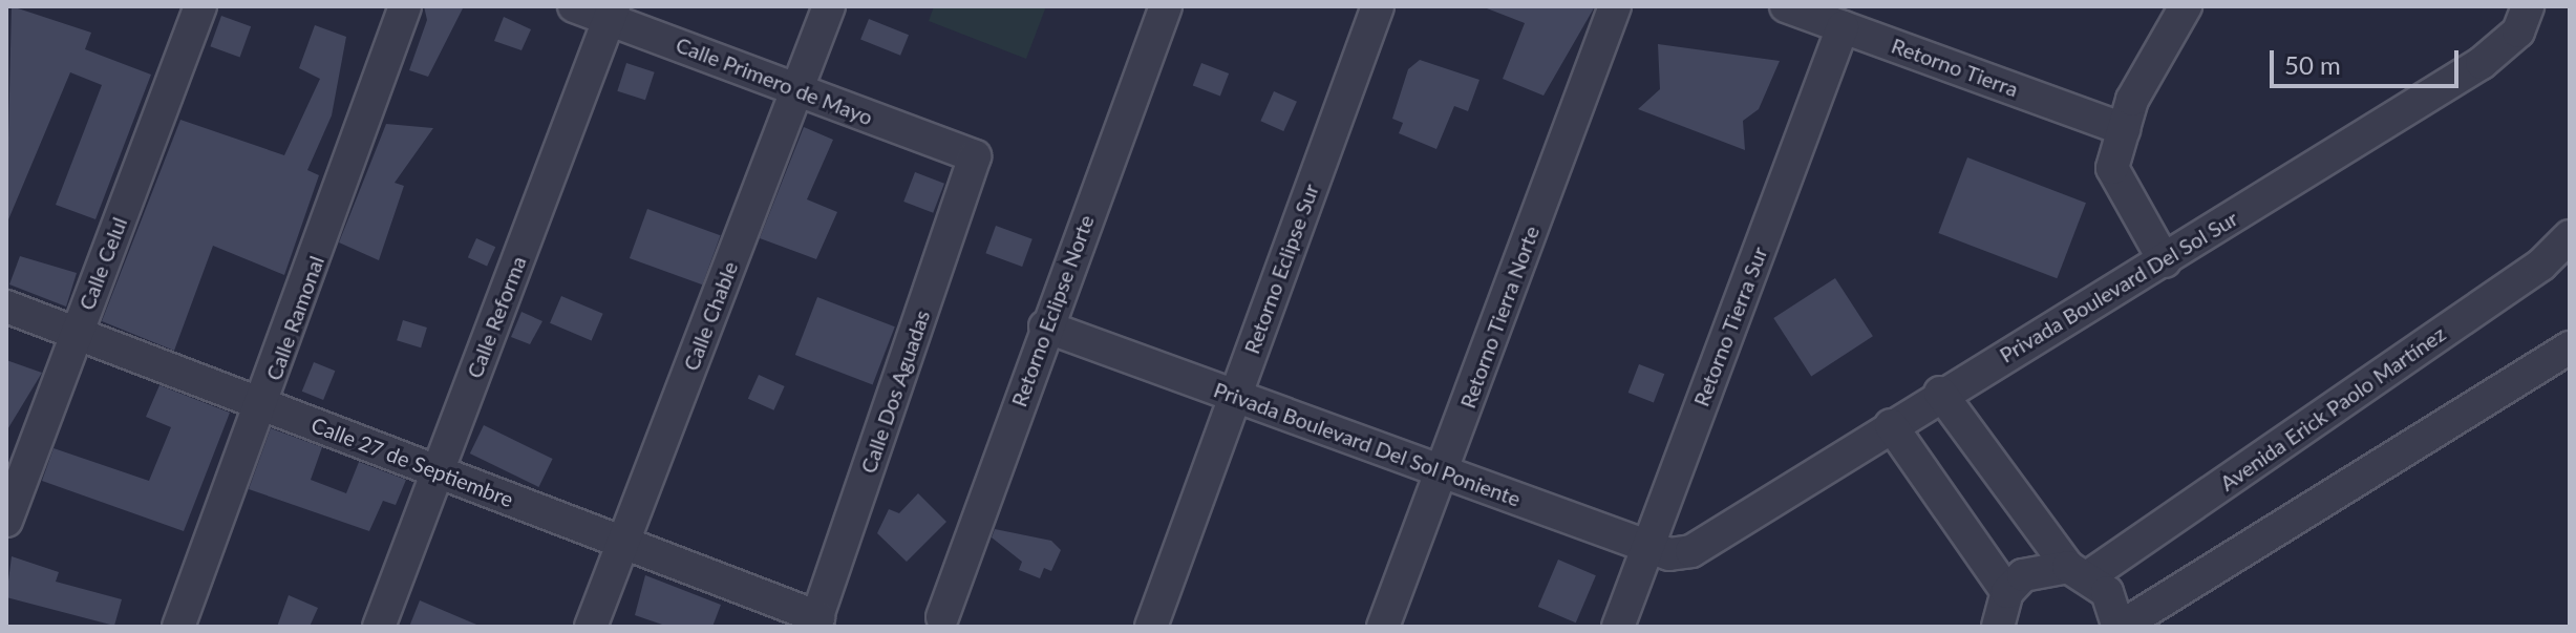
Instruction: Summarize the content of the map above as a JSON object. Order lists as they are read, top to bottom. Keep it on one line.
{"streets":{"street":["Retorno Tierra","Calle Primero de Mayo","Calle Celul","Retorno Eclipse Sur","Privada Boulevard Del Sol Sur","Retorno Eclipse Norte","Calle Chable","Calle Reforma","Retorno Tierra Norte","Calle Ramonal","Retorno Tierra Sur","Calle Dos Aguadas","Avenida Erick Paolo Martínez","Privada Boulevard Del Sol Poniente","Calle 27 de Septiembre"]},"crossings":[["Retorno Tierra","Retorno Tierra Sur"],["Calle Primero de Mayo","Calle Chable"],["Calle Primero de Mayo","Calle Reforma"],["Calle Primero de Mayo","Calle Dos Aguadas"],["Calle Celul","Calle 27 de Septiembre"],["Retorno Eclipse Sur","Privada Boulevard Del Sol Poniente"],["Privada Boulevard Del Sol Sur","Privada Boulevard Del Sol Poniente"],["Retorno Eclipse Norte","Privada Boulevard Del Sol Poniente"],["Calle Chable","Calle 27 de Septiembre"],["Calle Reforma","Calle 27 de Septiembre"],["Retorno Tierra Norte","Privada Boulevard Del Sol Poniente"],["Calle Ramonal","Calle 27 de Septiembre"],["Retorno Tierra Sur","Privada Boulevard Del Sol Poniente"],["Calle Dos Aguadas","Calle 27 de Septiembre"]],"scale_bar":"50 m"}
